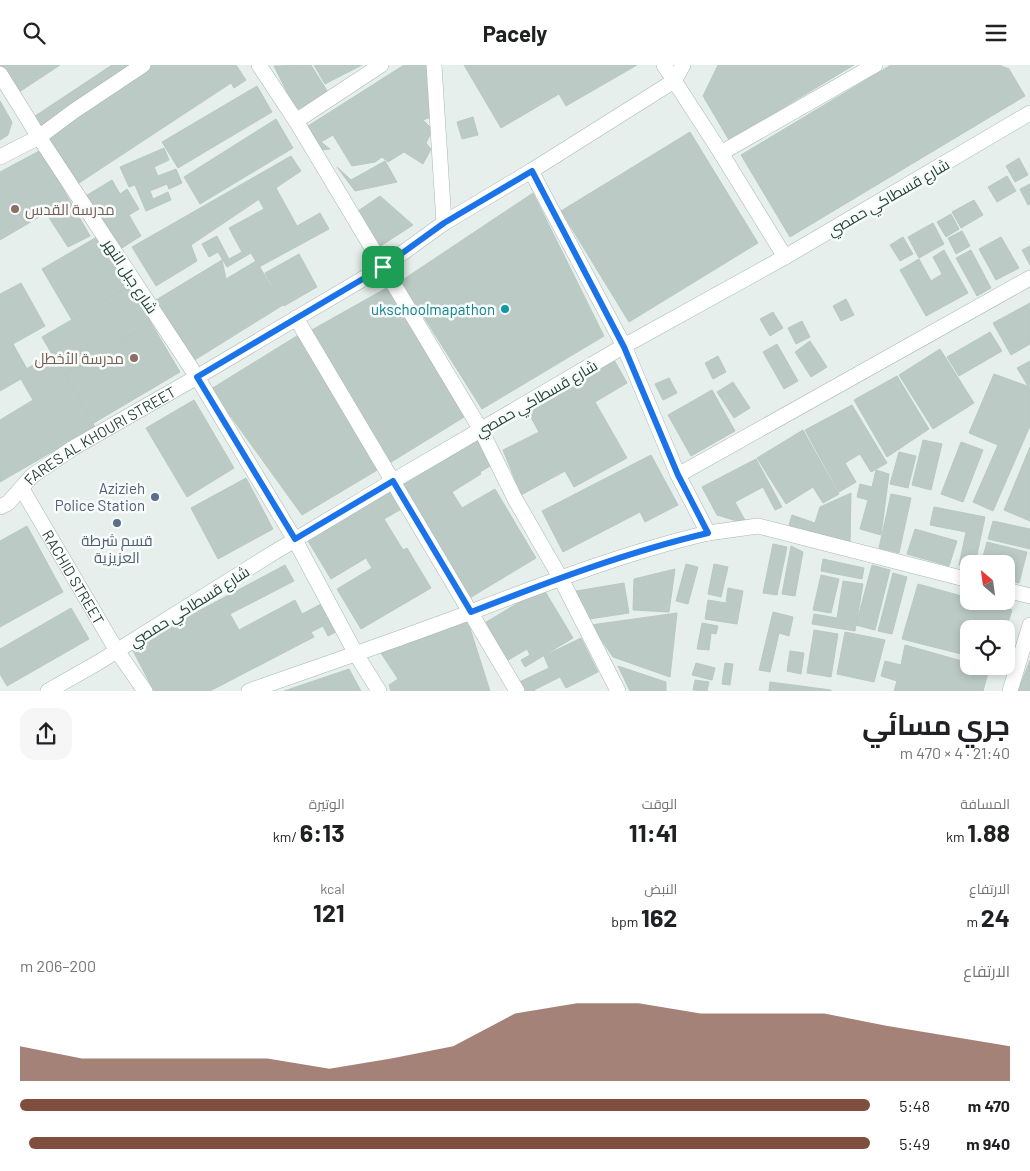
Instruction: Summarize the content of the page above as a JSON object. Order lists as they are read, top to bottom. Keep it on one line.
{"streets":{"street":["شارع قسطاكي حمصي","شارع جبل النهر","FARES AL KHOURI STREET","RACHID STREET"]},"crossings":[["شارع قسطاكي حمصي","شارع جبل النهر"],["شارع قسطاكي حمصي","RACHID STREET"],["شارع جبل النهر","FARES AL KHOURI STREET"],["FARES AL KHOURI STREET","RACHID STREET"]],"places":["مدرسة القدس","ukschoolmapathon","مدرسة الأخطل","Azizieh Police Station","قسم شرطة العزيزية"],"north":"top left","page":{"header":"Pacely","heading":["جري مسائي","21:40 · 4 × 470 m"],"stats":[["المسافة","1.88 km"],["الوقت","11:41"],["الوتيرة","6:13 /km"],["الارتفاع","24 m"],["النبض","162 bpm"],["kcal","121"]],"chart":["الارتفاع","200–206 m"],"list":[{"name":"470 m","note":"5:48"},{"name":"940 m","note":"5:49"}]}}
